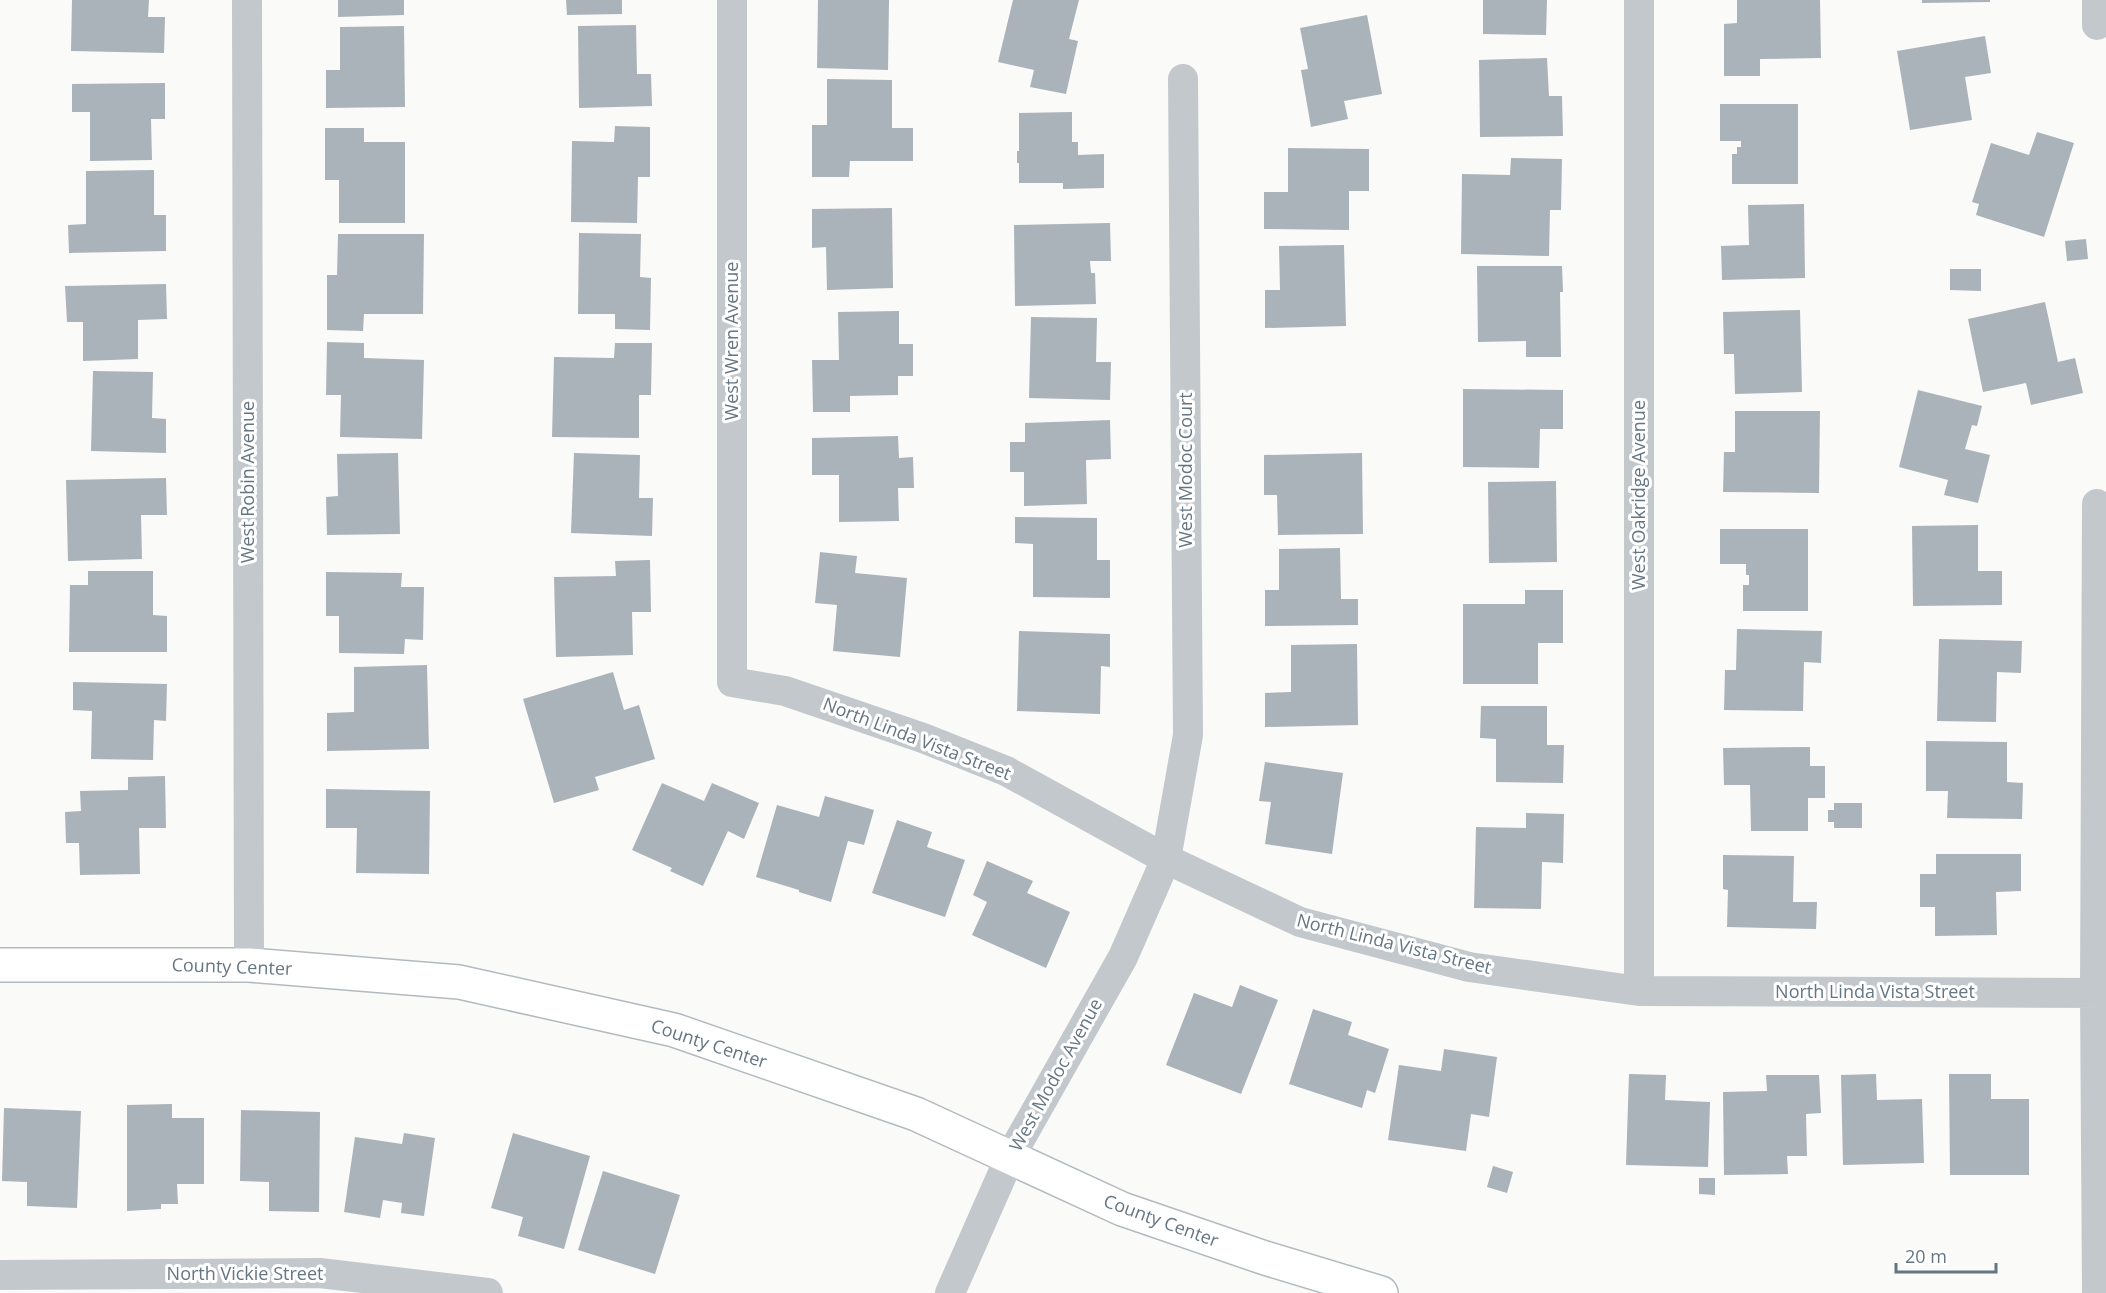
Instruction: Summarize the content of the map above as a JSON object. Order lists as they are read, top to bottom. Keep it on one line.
{"streets":{"street":["West Wren Avenue","West Modoc Court","West Robin Avenue","West Oakridge Avenue","North Linda Vista Street","County Center","West Modoc Avenue","North Vickie Street"]},"crossings":[["West Wren Avenue","North Linda Vista Street"],["West Modoc Court","North Linda Vista Street"],["West Modoc Court","West Modoc Avenue"],["West Robin Avenue","County Center"],["West Oakridge Avenue","North Linda Vista Street"],["North Linda Vista Street","West Modoc Avenue"],["County Center","West Modoc Avenue"]],"scale_bar":"20 m"}
